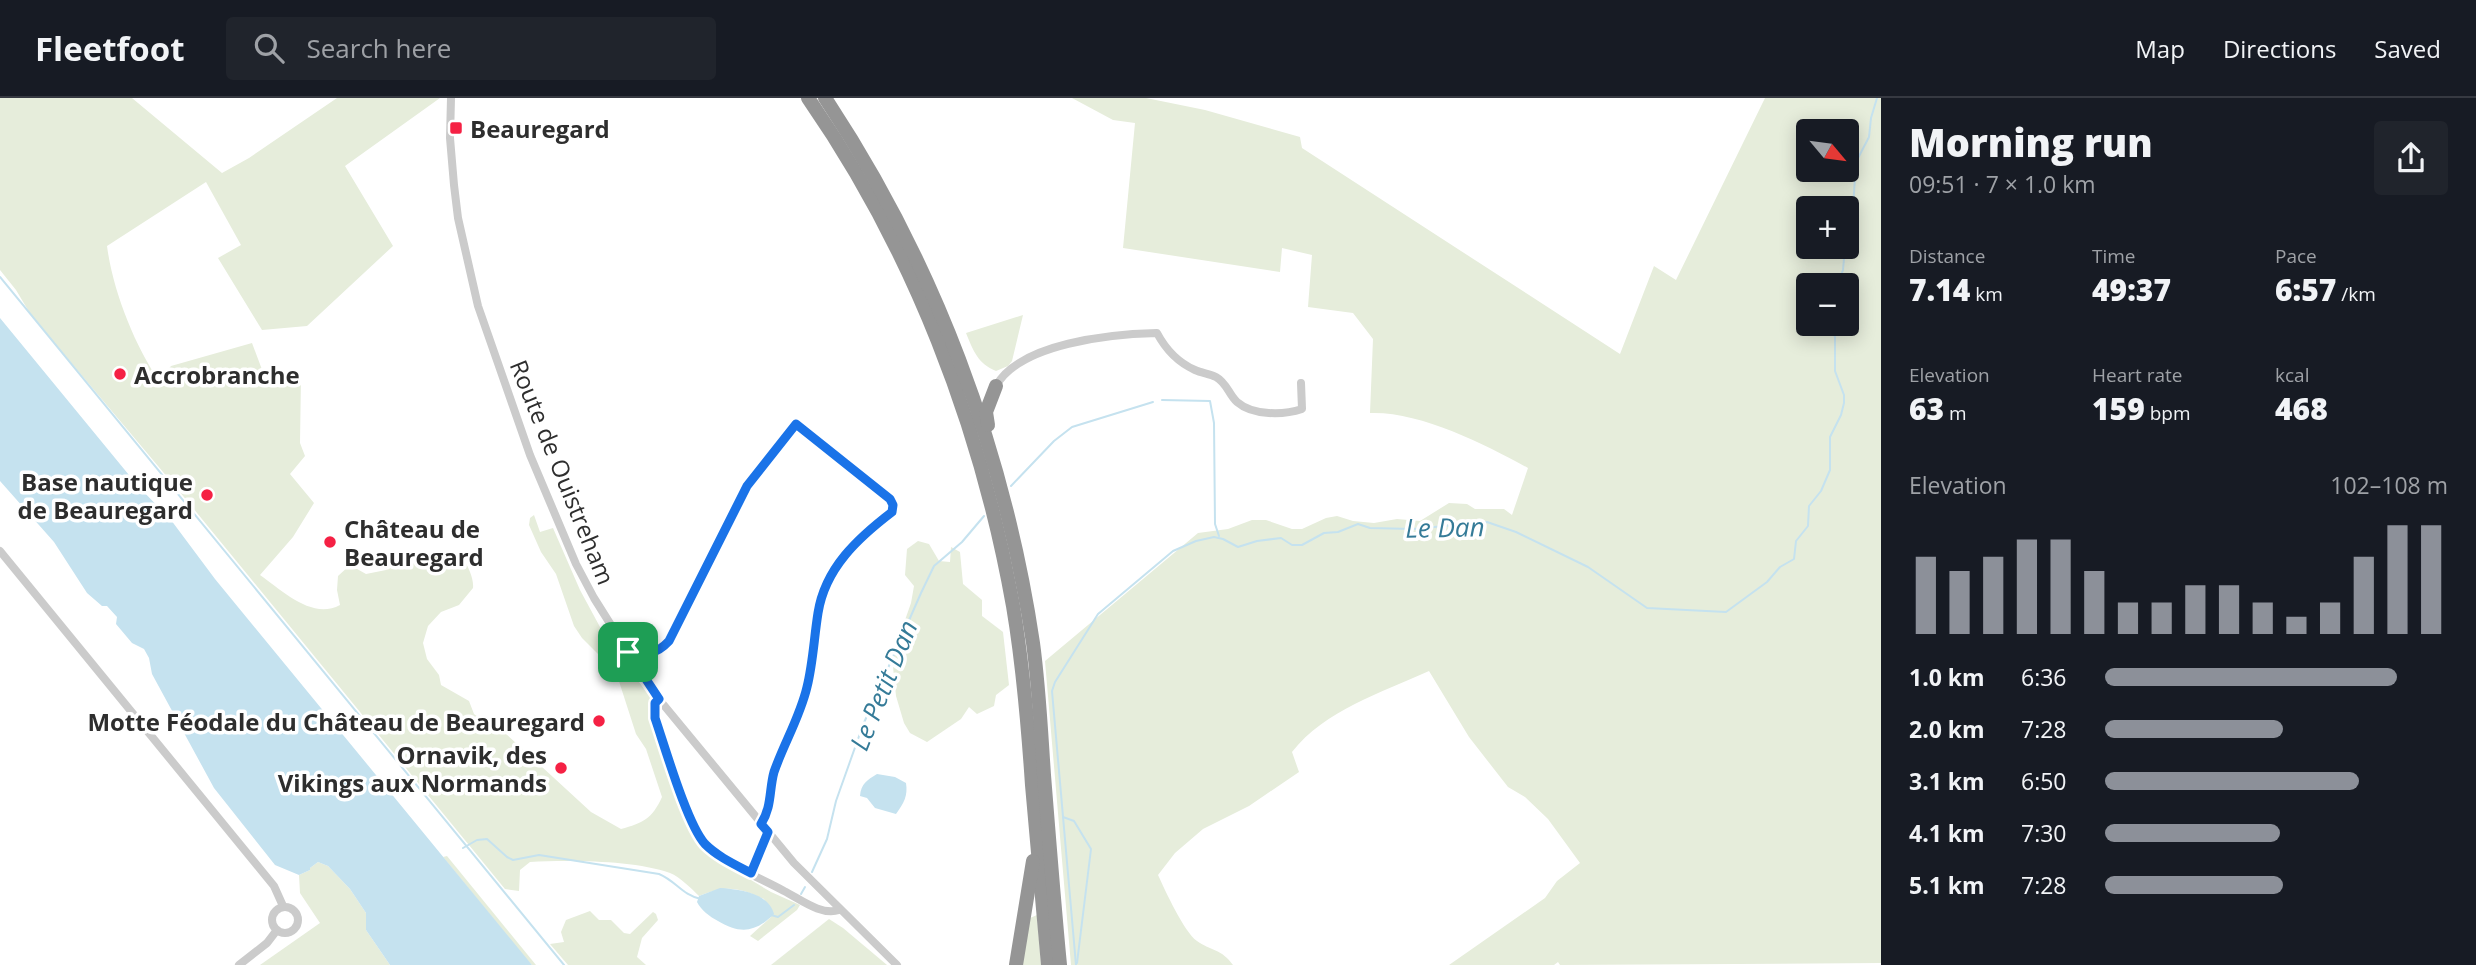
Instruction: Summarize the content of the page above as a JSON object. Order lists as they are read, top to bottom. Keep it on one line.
{"streets":{"street":["Route de Ouistreham"]},"water":["Le Dan","Le Petit Dan"],"places":{"transit":["Beauregard"],"other":["Accrobranche","Base nautique de Beauregard","Château de Beauregard","Motte Féodale du Château de Beauregard","Ornavik, des Vikings aux Normands"]},"north":"bottom right","page":{"header":"Fleetfoot","search":"Search here","nav":["Map","Directions","Saved"],"heading":["Morning run","09:51 · 7 × 1.0 km"],"map_buttons":["+","−"],"stats":[["Distance","7.14 km"],["Time","49:37"],["Pace","6:57 /km"],["Elevation","63 m"],["Heart rate","159 bpm"],["kcal","468"]],"chart":["Elevation","102–108 m"],"list":[{"name":"1.0 km","note":"6:36"},{"name":"2.0 km","note":"7:28"},{"name":"3.1 km","note":"6:50"},{"name":"4.1 km","note":"7:30"},{"name":"5.1 km","note":"7:28"}]}}
